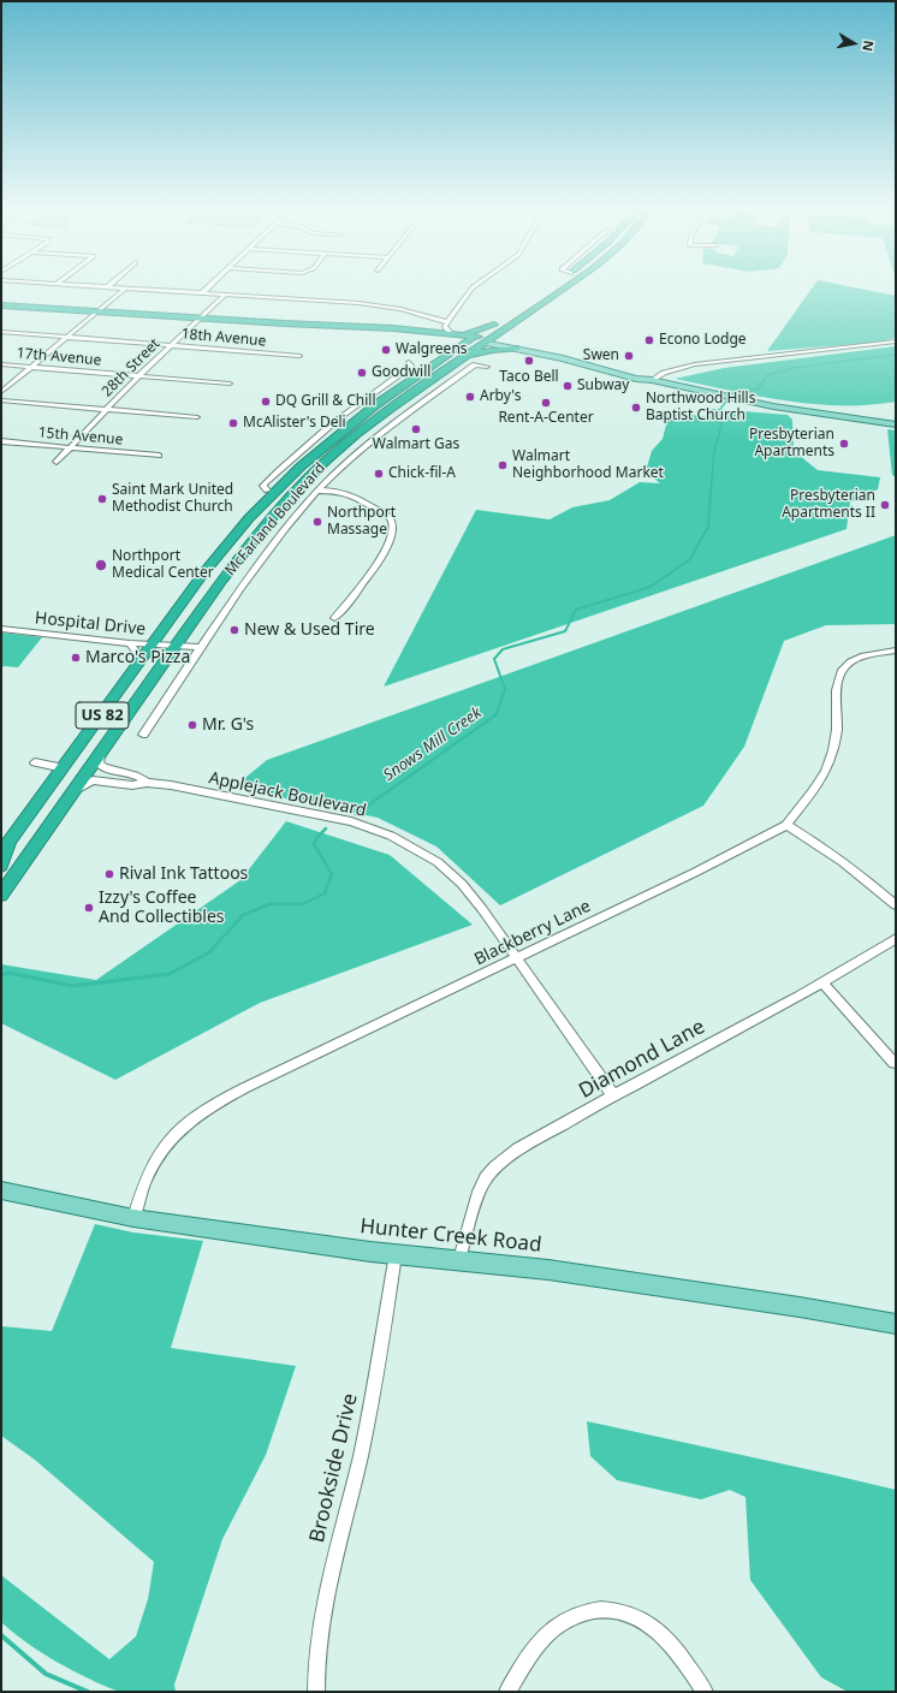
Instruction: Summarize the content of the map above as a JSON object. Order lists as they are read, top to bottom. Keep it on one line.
{"streets":{"highway":["McFarland Boulevard","US 82"],"main road":["Hunter Creek Road"],"street":["18th Avenue","17th Avenue","28th Street","15th Avenue","Hospital Drive","Applejack Boulevard","Blackberry Lane","Diamond Lane","Brookside Drive"]},"crossings":[["18th Avenue","28th Street"],["17th Avenue","28th Street"],["28th Street","15th Avenue"],["McFarland Boulevard","Hospital Drive"],["McFarland Boulevard","Applejack Boulevard"],["Applejack Boulevard","Blackberry Lane"],["Applejack Boulevard","Diamond Lane"],["Blackberry Lane","Hunter Creek Road"],["Diamond Lane","Hunter Creek Road"],["Hunter Creek Road","Brookside Drive"]],"water":["Snows Mill Creek"],"places":["Econo Lodge","Walgreens","Swen","Taco Bell","Goodwill","Subway","Arby's","DQ Grill & Chill","Rent-A-Center","Northwood Hills Baptist Church","McAlister's Deli","Walmart Gas","Presbyterian Apartments","Walmart Neighborhood Market","Chick-fil-A","Saint Mark United Methodist Church","Presbyterian Apartments II","Northport Massage","Northport Medical Center","New & Used Tire","Marco's Pizza","Mr. G's","Rival Ink Tattoos","Izzy's Coffee And Collectibles"],"north":"right"}
